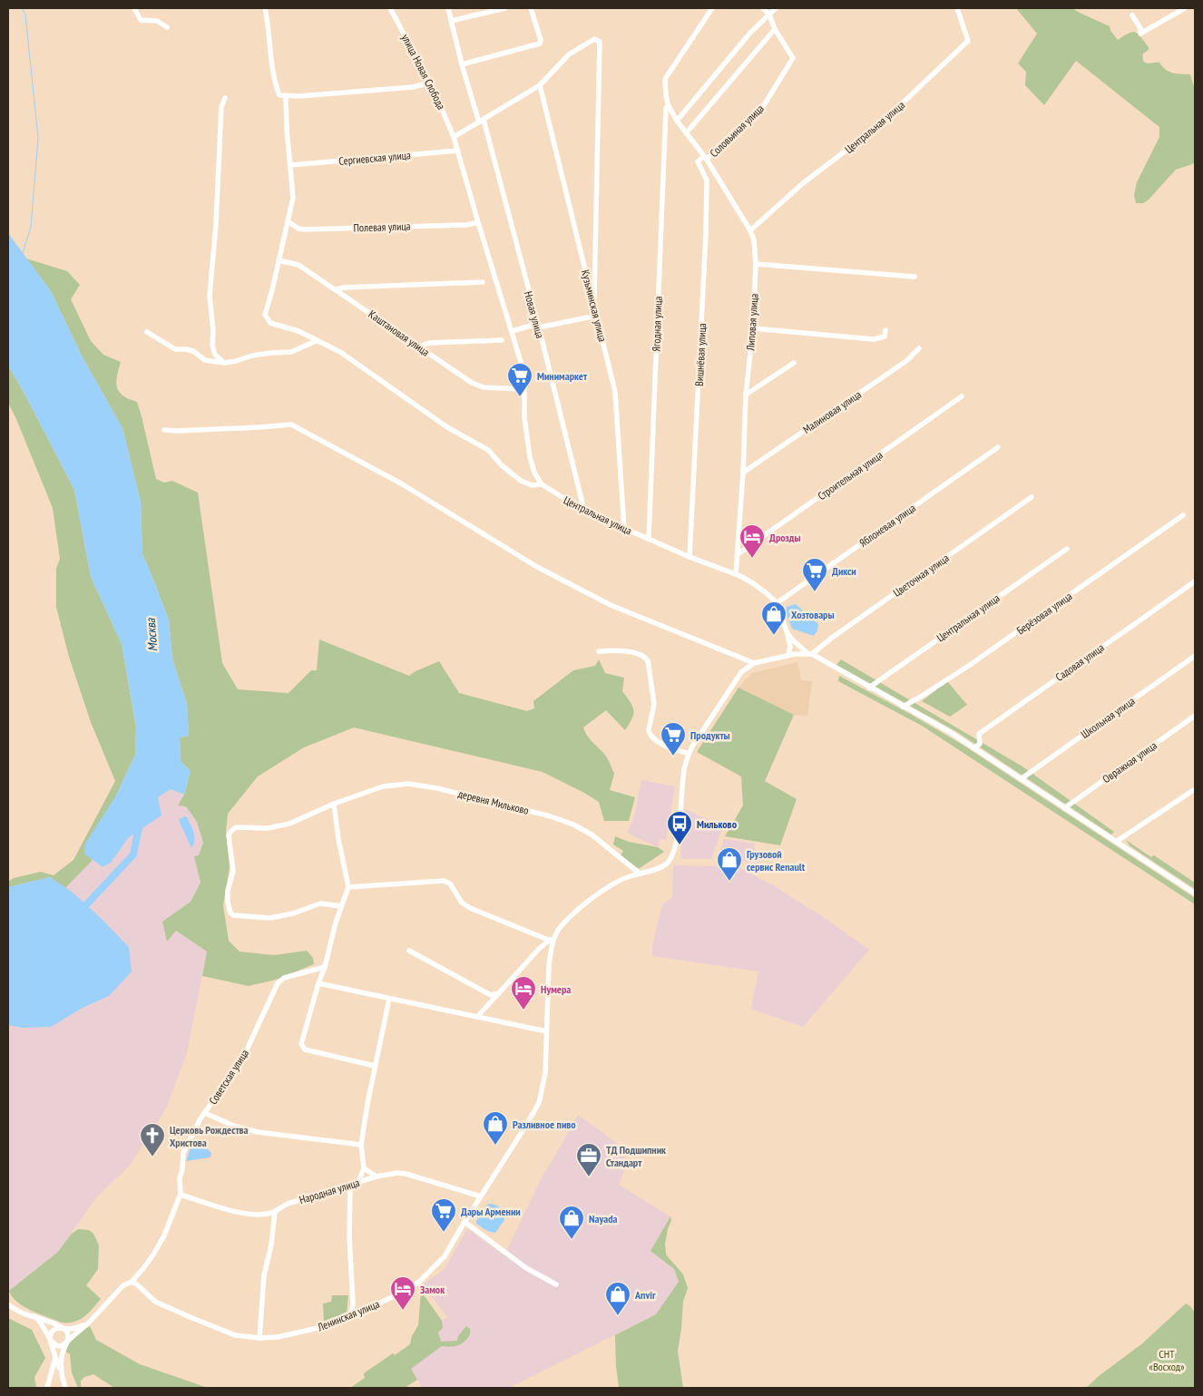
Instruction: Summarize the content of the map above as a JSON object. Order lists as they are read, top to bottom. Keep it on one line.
{"streets":{"street":["улица Новая Слобода","Центральная улица","Соловьиная улица","Сергиевская улица","Полевая улица","Кузьминская улица","Новая улица","Липовая улица","Ягодная улица","Каштановая улица","Вишнёвая улица","Малиновая улица","Строительная улица","Яблоневая улица","Цветочная улица","Берёзовая улица","Садовая улица","Школьная улица","Овражная улица","деревня Мильково","Советская улица","Народная улица","Ленинская улица"]},"crossings":[["Центральная улица","Кузьминская улица"],["Центральная улица","Новая улица"],["Центральная улица","Липовая улица"],["Центральная улица","Ягодная улица"],["Центральная улица","Вишнёвая улица"],["Центральная улица","Яблоневая улица"],["Центральная улица","Цветочная улица"],["Центральная улица","Берёзовая улица"],["Центральная улица","Садовая улица"],["Центральная улица","Школьная улица"],["Центральная улица","Овражная улица"],["Соловьиная улица","Липовая улица"],["Соловьиная улица","Вишнёвая улица"],["Липовая улица","Вишнёвая улица"],["Липовая улица","Малиновая улица"],["Липовая улица","Строительная улица"],["деревня Мильково","Ленинская улица"],["Советская улица","Народная улица"],["Народная улица","Ленинская улица"]],"water":["Москва"],"parks":["СНТ «Восход»"],"places":{"supermarket":["Минимаркет","Дикси","Продукты","Дары Армении"],"hotel":["Дрозды","Нумера","Замок"],"shop":["Хозтовары","Грузовой сервис Renault","Разливное пиво","Nayada","Anvir"],"bus stop":["Мильково"],"church":["Церковь Рождества Христова"],"office":["ТД Подшипник Стандарт"]}}
